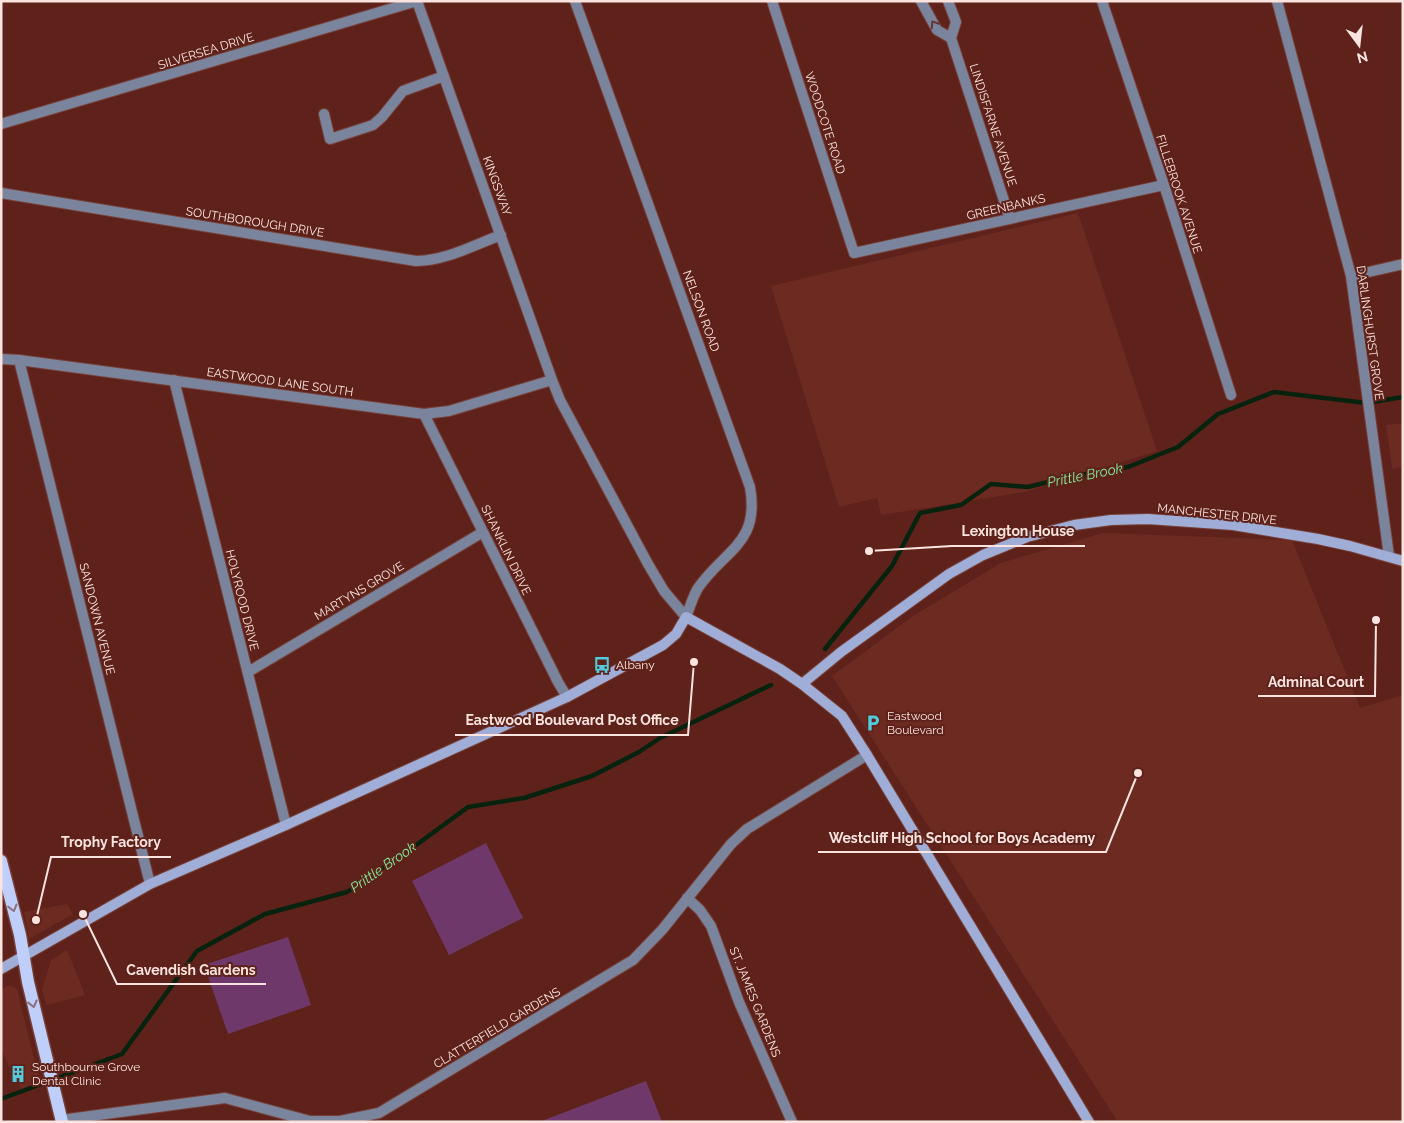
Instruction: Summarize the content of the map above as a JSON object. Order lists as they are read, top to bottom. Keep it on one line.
{"streets":{"street":["SILVERSEA DRIVE","WOODCOTE ROAD","LINDISFARNE AVENUE","KINGSWAY","FILLEBROOK AVENUE","GREENBANKS","SOUTHBOROUGH DRIVE","NELSON ROAD","DARLINGHURST GROVE","EASTWOOD LANE SOUTH","MANCHESTER DRIVE","SHANKLIN DRIVE","MARTYNS GROVE","HOLYROOD DRIVE","SANDOWN AVENUE","ST. JAMES GARDENS","CLATTERFIELD GARDENS"]},"crossings":[["SILVERSEA DRIVE","KINGSWAY"],["WOODCOTE ROAD","GREENBANKS"],["LINDISFARNE AVENUE","GREENBANKS"],["KINGSWAY","SOUTHBOROUGH DRIVE"],["KINGSWAY","EASTWOOD LANE SOUTH"],["FILLEBROOK AVENUE","GREENBANKS"],["DARLINGHURST GROVE","MANCHESTER DRIVE"],["EASTWOOD LANE SOUTH","SHANKLIN DRIVE"],["EASTWOOD LANE SOUTH","HOLYROOD DRIVE"],["EASTWOOD LANE SOUTH","SANDOWN AVENUE"],["SHANKLIN DRIVE","MARTYNS GROVE"],["MARTYNS GROVE","HOLYROOD DRIVE"],["ST. JAMES GARDENS","CLATTERFIELD GARDENS"]],"water":["Prittle Brook"],"places":{"other":["Lexington House","Adminal Court","Eastwood Boulevard Post Office","Westcliff High School for Boys Academy","Cavendish Gardens","Trophy Factory"],"bus stop":["Albany"],"parking":["Eastwood Boulevard"],"building":["Southbourne Grove Dental Clinic"]},"north":"bottom"}
